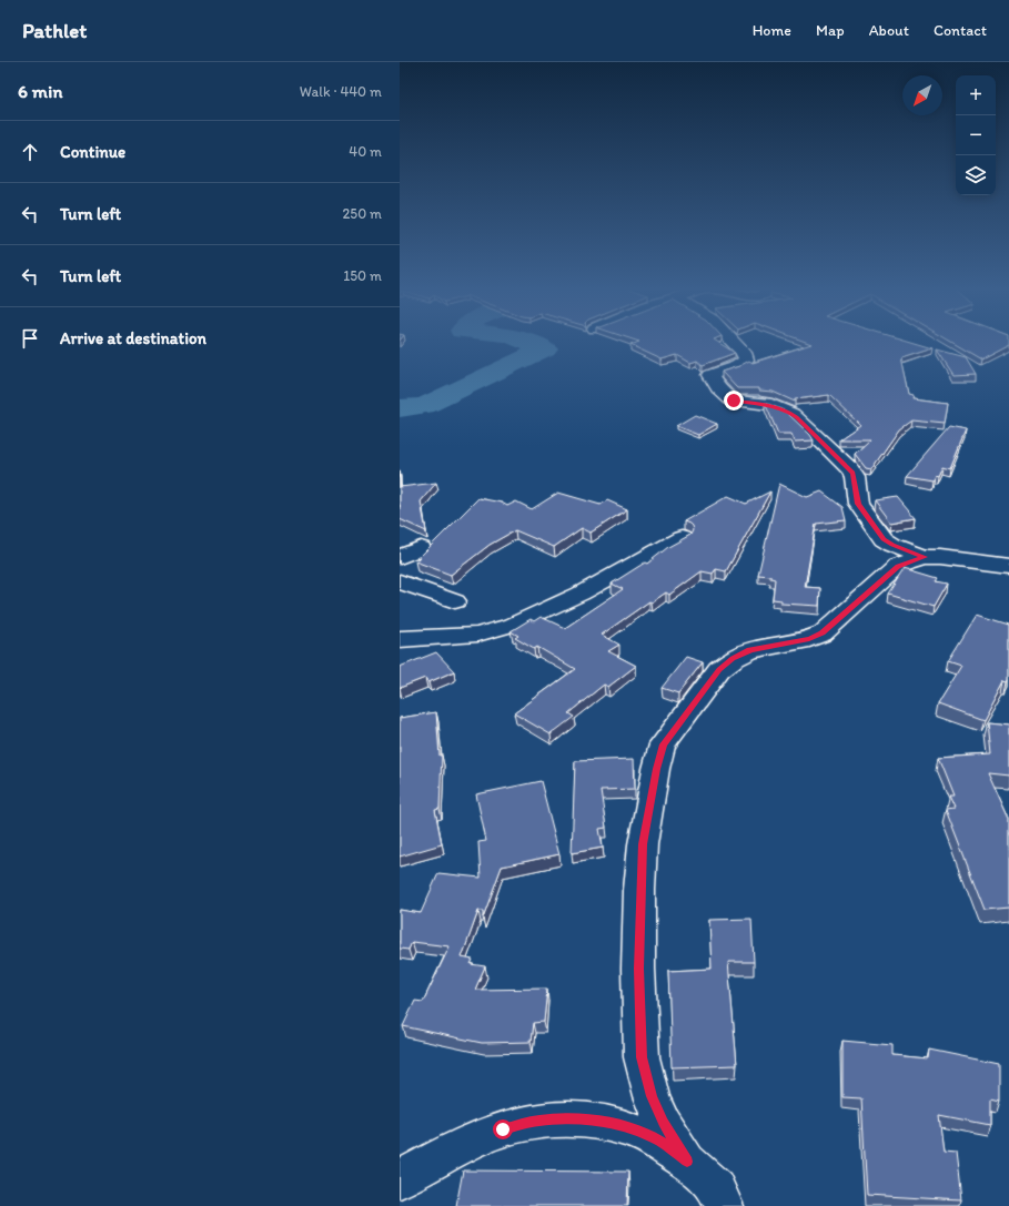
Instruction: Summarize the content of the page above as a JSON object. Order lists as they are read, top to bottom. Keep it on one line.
{"north":"bottom left","page":{"header":"Pathlet","nav":["Home","Map","About","Contact"],"heading":["6 min","Walk · 440 m"],"map_buttons":["+","−"],"list":[["Continue","40 m"],["Turn left","250 m"],["Turn left","150 m"],"Arrive at destination"]}}
